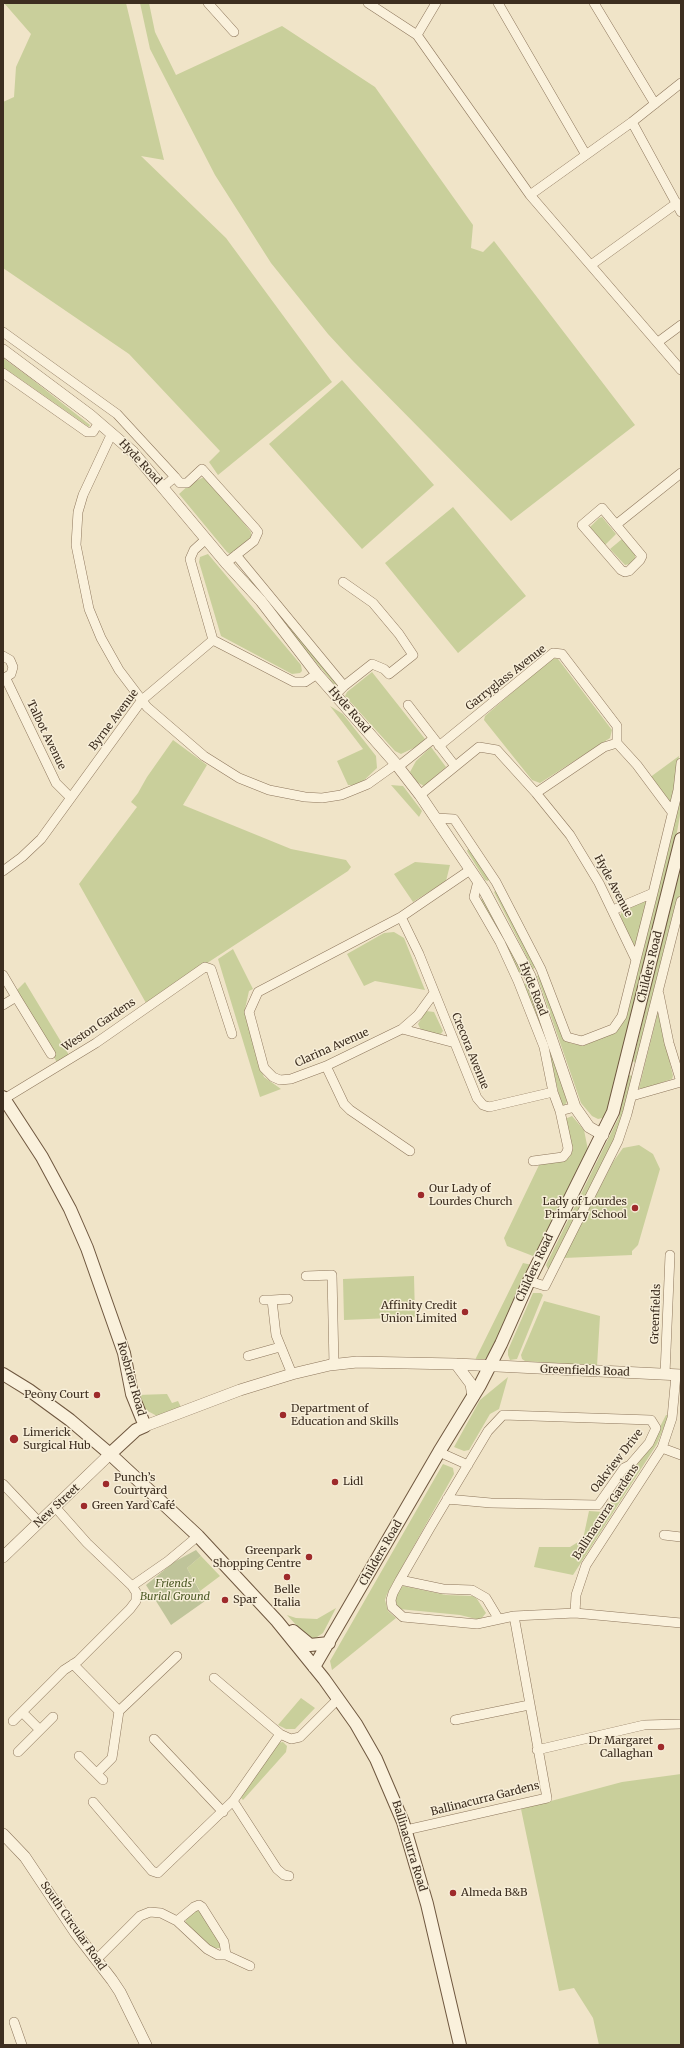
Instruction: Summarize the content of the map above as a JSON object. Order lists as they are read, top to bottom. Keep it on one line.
{"streets":{"main road":["Childers Road","Rosbrien Road","Ballinacurra Road"],"street":["Hyde Road","Garryglass Avenue","Byrne Avenue","Talbot Avenue","Hyde Avenue","Weston Gardens","Clarina Avenue","Crecora Avenue","Greenfields","Greenfields Road","Oakview Drive","New Street","Ballinacurra Gardens","South Circular Road"]},"crossings":[["Hyde Road","Garryglass Avenue"],["Hyde Road","Hyde Avenue"],["Hyde Road","Childers Road"],["Hyde Road","Clarina Avenue"],["Garryglass Avenue","Byrne Avenue"],["Byrne Avenue","Talbot Avenue"],["Childers Road","Greenfields Road"],["Childers Road","Rosbrien Road"],["Childers Road","Ballinacurra Road"],["Weston Gardens","Rosbrien Road"],["Clarina Avenue","Crecora Avenue"],["Greenfields","Greenfields Road"],["Greenfields","Ballinacurra Gardens"],["Greenfields Road","Rosbrien Road"],["Ballinacurra Gardens","Ballinacurra Road"]],"parks":["Friends' Burial Ground"],"places":["Our Lady of Lourdes Church","Lady of Lourdes Primary School","Affinity Credit Union Limited","Peony Court","Department of Education and Skills","Limerick Surgical Hub","Lidl","Punch’s Courtyard","Green Yard Café","Greenpark Shopping Centre","Belle Italia","Spar","Dr Margaret Callaghan","Almeda B&B"]}
